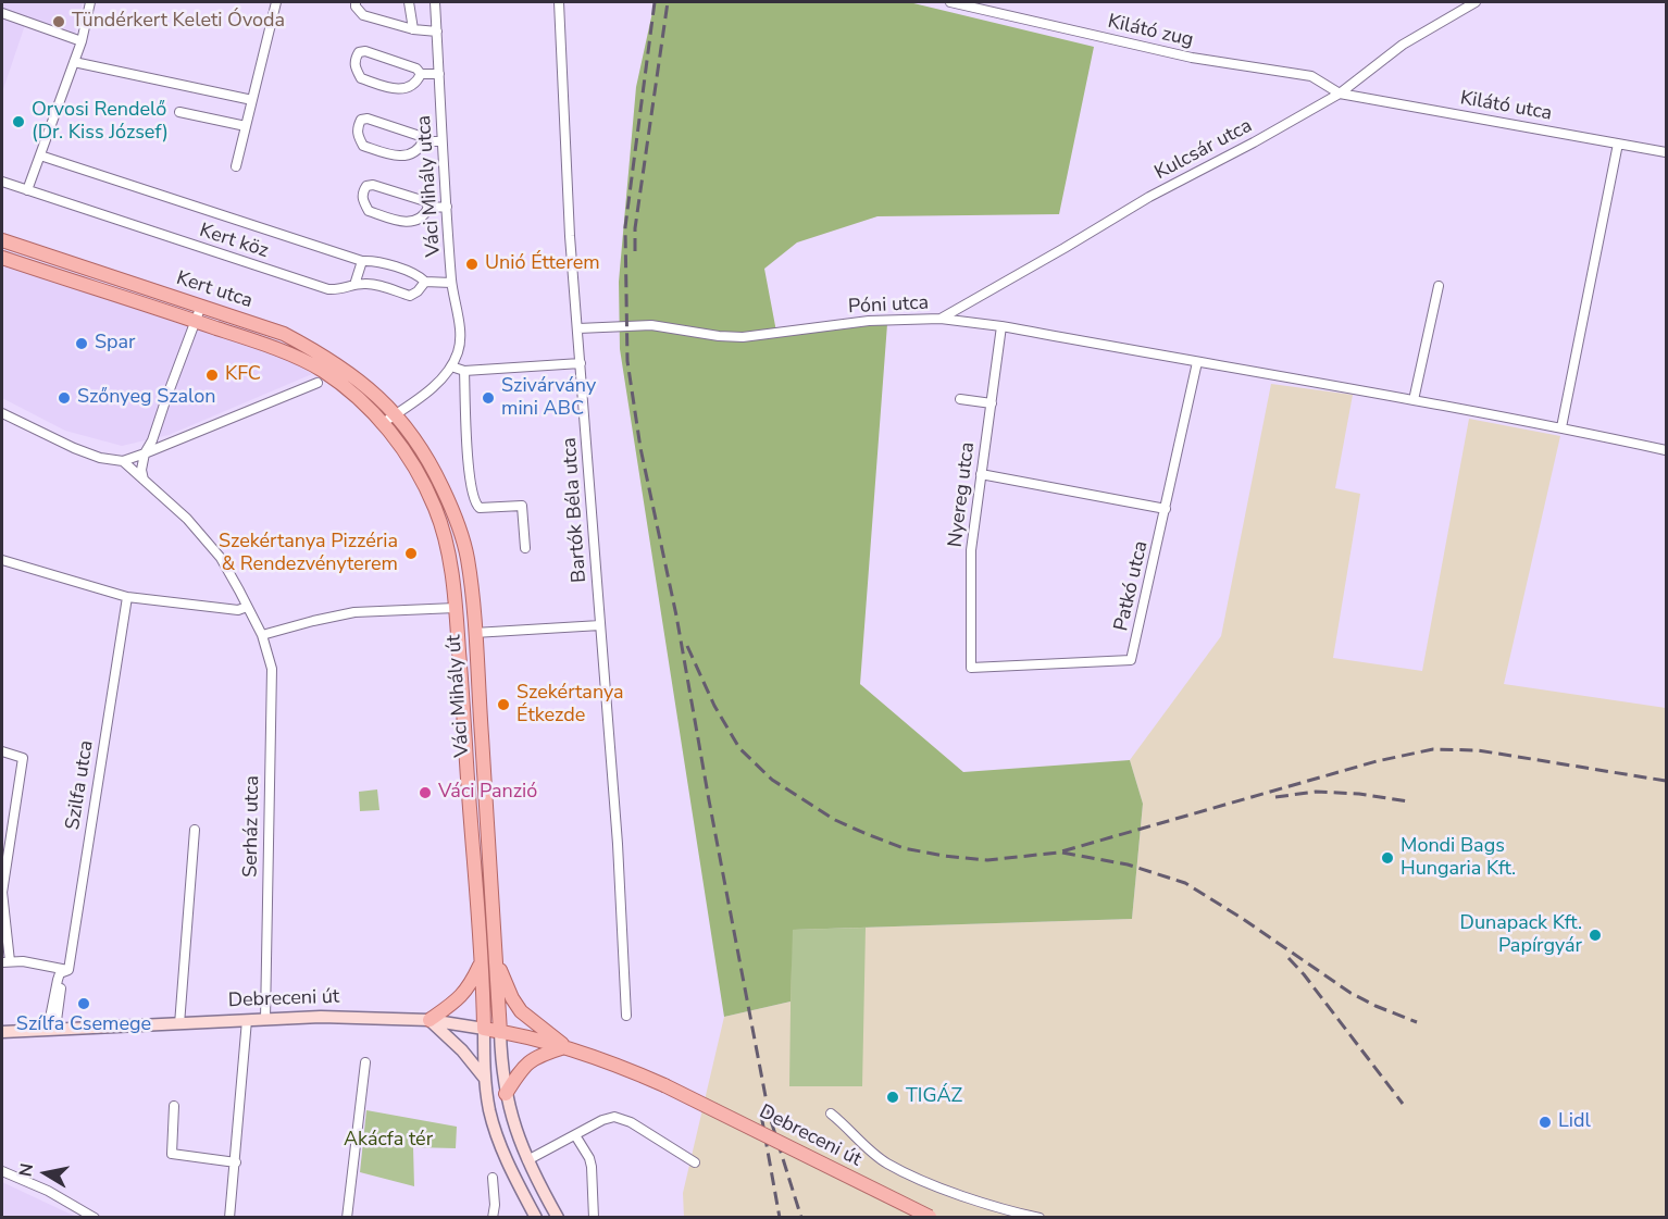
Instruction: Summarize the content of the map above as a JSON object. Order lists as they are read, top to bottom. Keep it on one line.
{"streets":{"main road":["Kert utca","Váci Mihály út","Debreceni út"],"street":["Kilátó zug","Kilátó utca","Kulcsár utca","Váci Mihály utca","Kert köz","Póni utca","Nyereg utca","Bartók Béla utca","Patkó utca","Szilfa utca","Serház utca"]},"crossings":[["Kilátó zug","Kilátó utca"],["Kilátó zug","Kulcsár utca"],["Kilátó utca","Kulcsár utca"],["Kulcsár utca","Póni utca"],["Váci Mihály utca","Kert köz"],["Váci Mihály utca","Kert utca"],["Váci Mihály utca","Váci Mihály út"],["Kert utca","Váci Mihály út"],["Póni utca","Nyereg utca"],["Póni utca","Bartók Béla utca"],["Póni utca","Patkó utca"],["Nyereg utca","Patkó utca"],["Váci Mihály út","Debreceni út"],["Szilfa utca","Debreceni út"],["Serház utca","Debreceni út"]],"parks":["Akácfa tér"],"places":["Tündérkert Keleti Óvoda","Orvosi Rendelő (Dr. Kiss József)","Unió Étterem","Spar","KFC","Szőnyeg Szalon","Szivárvány mini ABC","Szekértanya Pizzéria & Rendezvényterem","Szekértanya Étkezde","Váci Panzió","Mondi Bags Hungaria Kft.","Dunapack Kft. Papírgyár","Szílfa Csemege","TIGÁZ","Lidl"],"north":"left"}
